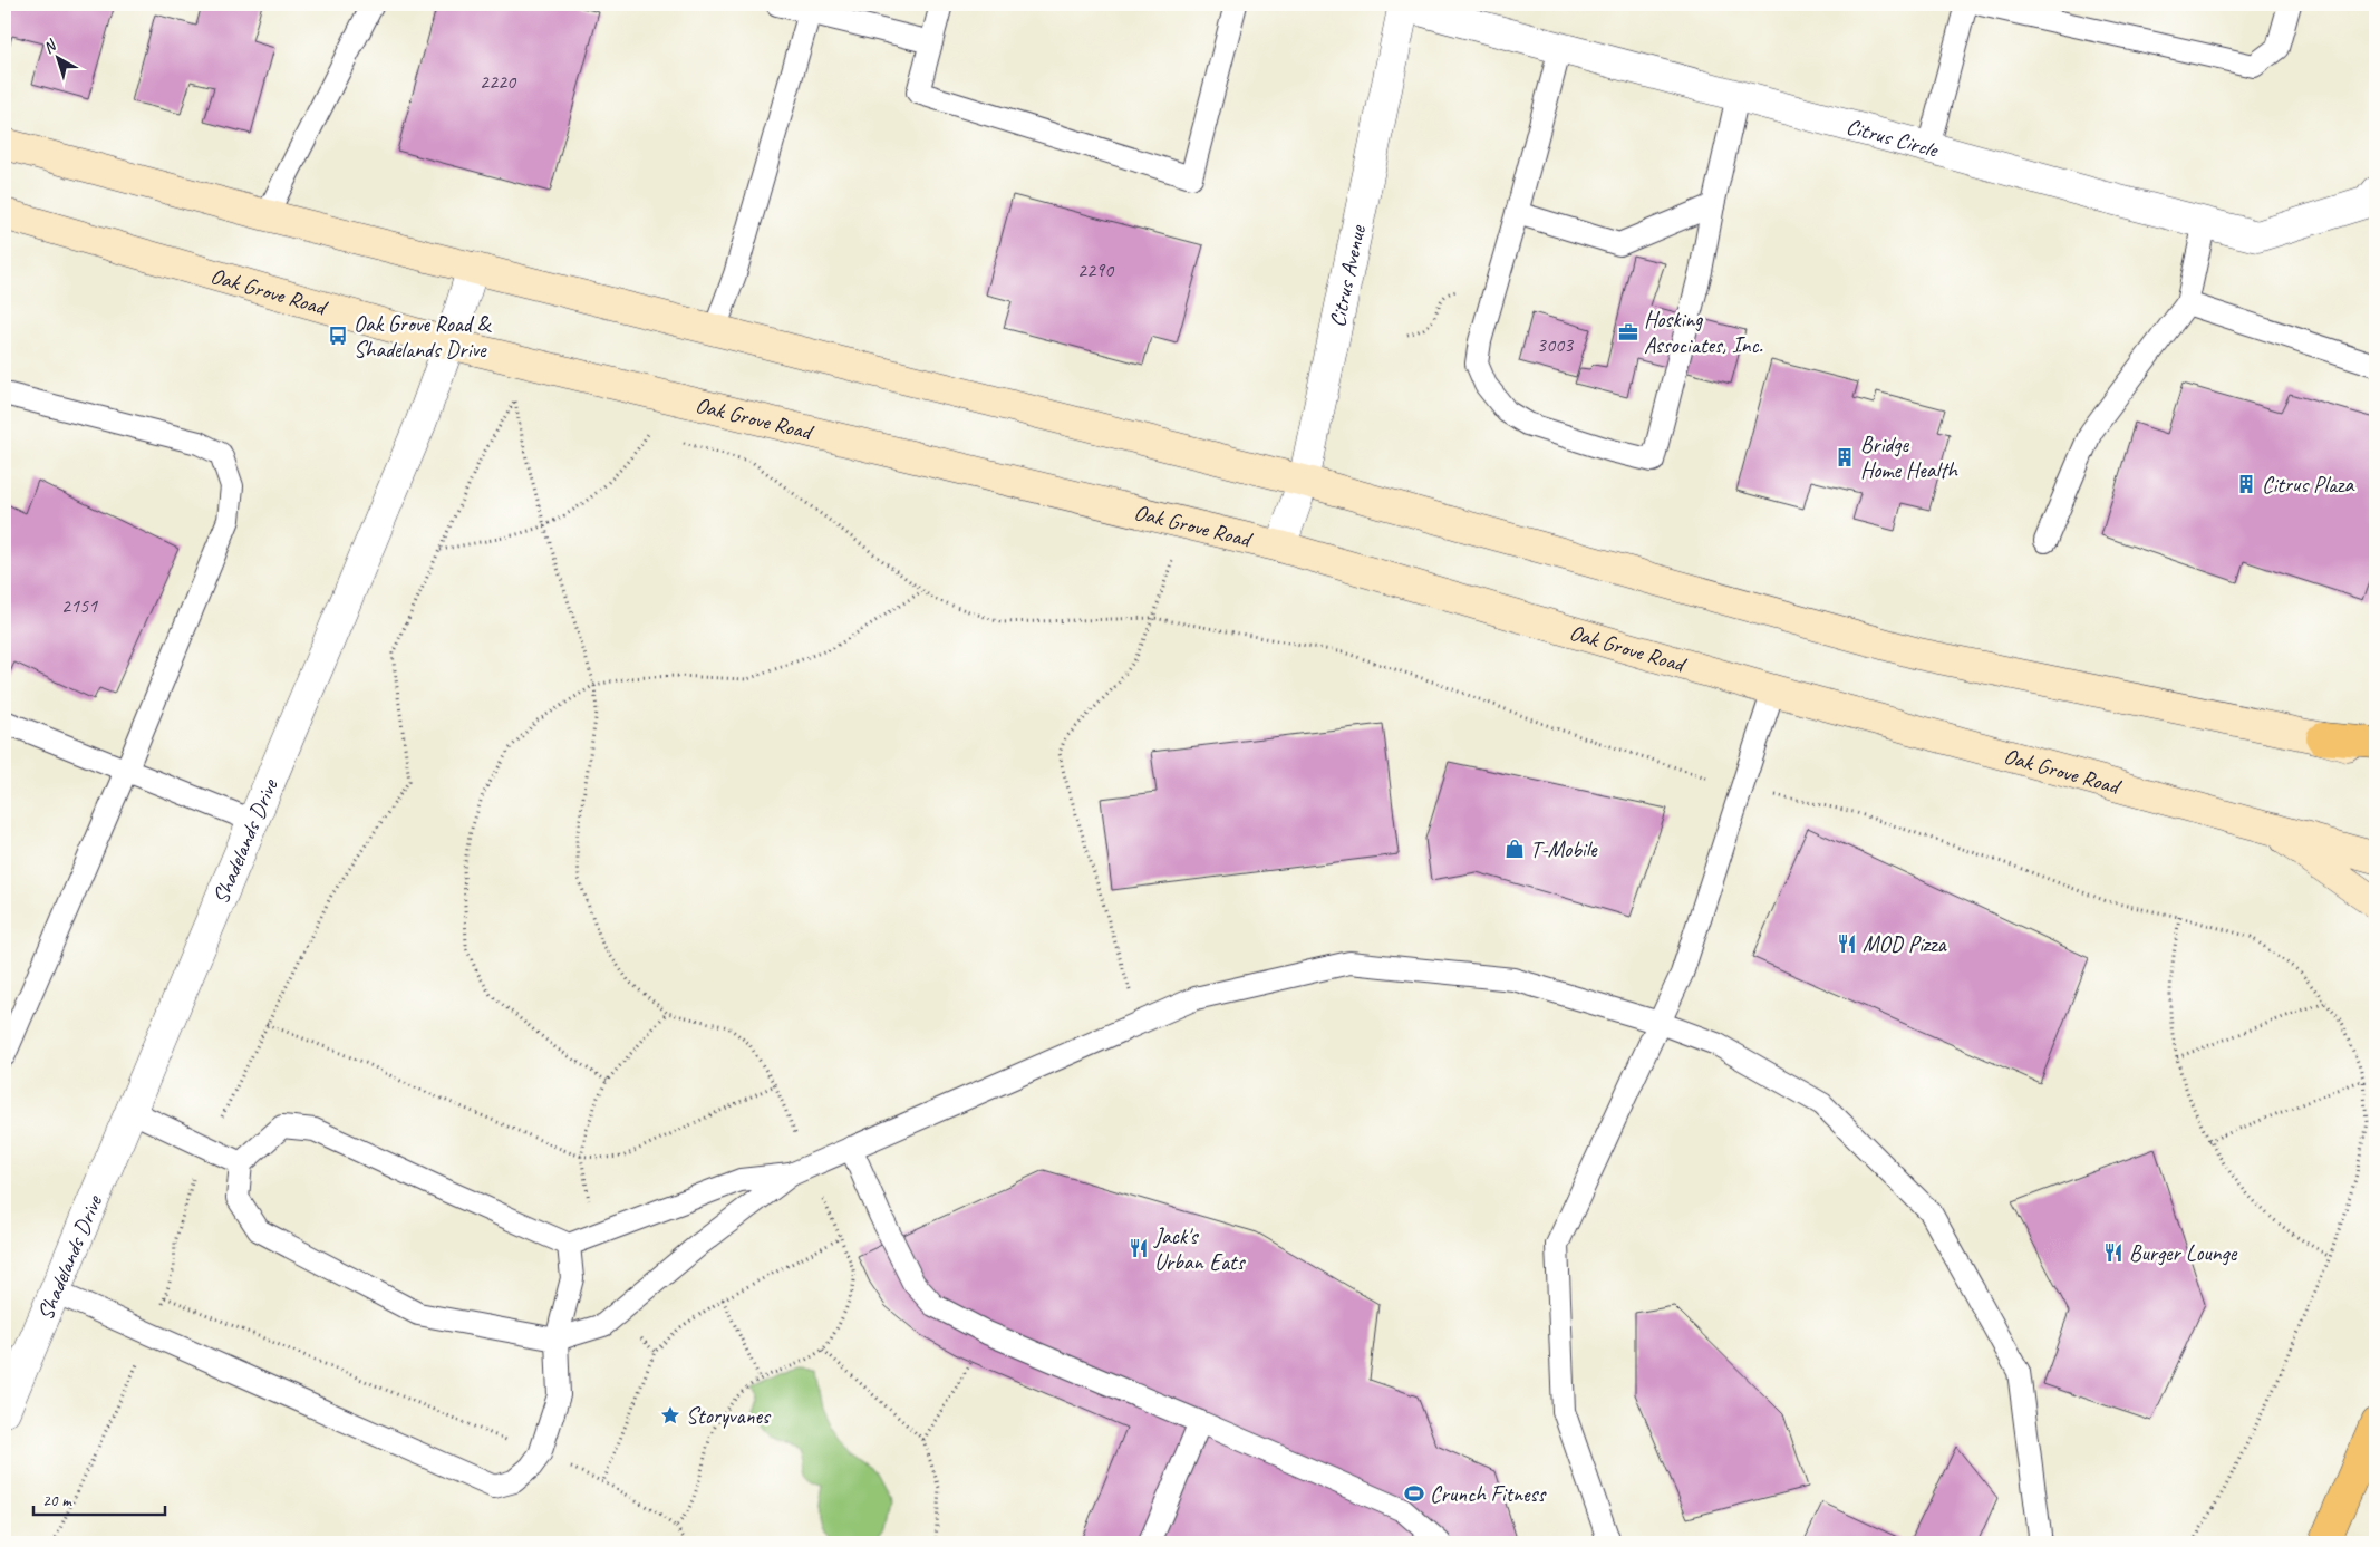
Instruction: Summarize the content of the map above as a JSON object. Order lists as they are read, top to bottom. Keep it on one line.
{"streets":{"main road":["Oak Grove Road"],"street":["Citrus Circle","Citrus Avenue","Shadelands Drive"]},"crossings":[["Citrus Circle","Citrus Avenue"],["Citrus Avenue","Oak Grove Road"],["Oak Grove Road","Shadelands Drive"]],"places":{"office":["Hosking Associates, Inc."],"bus stop":["Oak Grove Road & Shadelands Drive"],"building":["Bridge Home Health","Citrus Plaza"],"shop":["T-Mobile"],"restaurant":["MOD Pizza","Jack's Urban Eats","Burger Lounge"],"place":["Storyvanes"],"sports":["Crunch Fitness"]},"house_numbers":["2220","2290","3003","2151"],"scale_bar":"20 m","north":"top left"}
